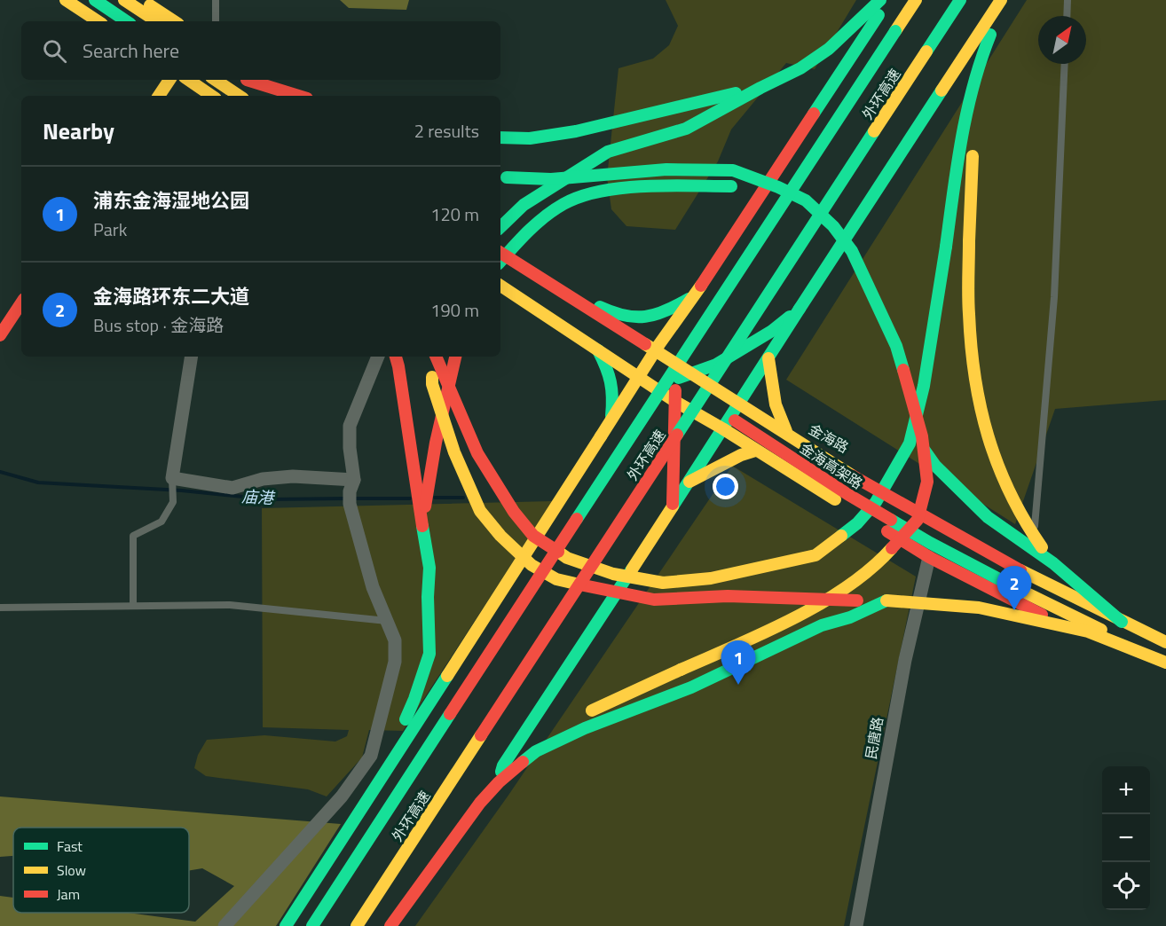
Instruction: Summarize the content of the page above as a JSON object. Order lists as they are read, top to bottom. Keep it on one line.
{"streets":{"main road":["外环高速","金海路","金海高架路"],"street":["民唐路"]},"water":["庙港"],"legend":["Fast","Slow","Jam"],"north":"top right","page":{"search":"Search here","heading":["Nearby","2 results"],"list":[{"mark":"1","name":"浦东金海湿地公园","note":"Park","value":"120 m"},{"mark":"2","name":"金海路环东二大道","note":"Bus stop · 金海路","value":"190 m"}],"pins":["2","1"],"map_buttons":["+","−"]}}
